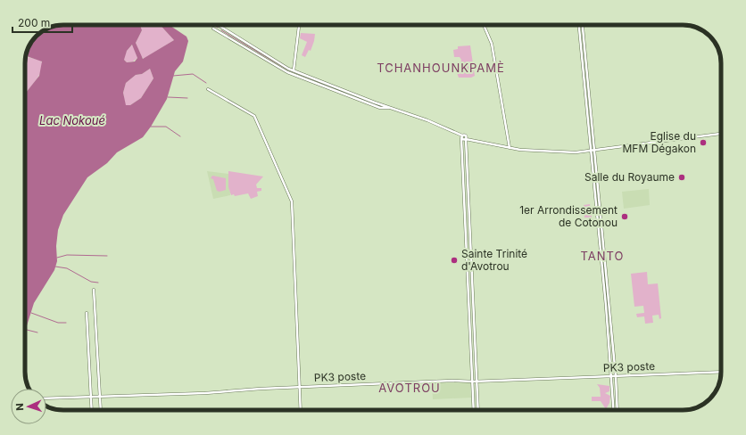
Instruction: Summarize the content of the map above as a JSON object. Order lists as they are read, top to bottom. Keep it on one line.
{"streets":{"street":["PK3 poste"]},"districts":["TCHANHOUNKPAMÈ","TANTO","AVOTROU"],"water":["Lac Nokoué"],"places":["Eglise du MFM Dégakon","Salle du Royaume","1er Arrondissement de Cotonou","Sainte Trinité d'Avotrou"],"scale_bar":"200 m","north":"left"}
